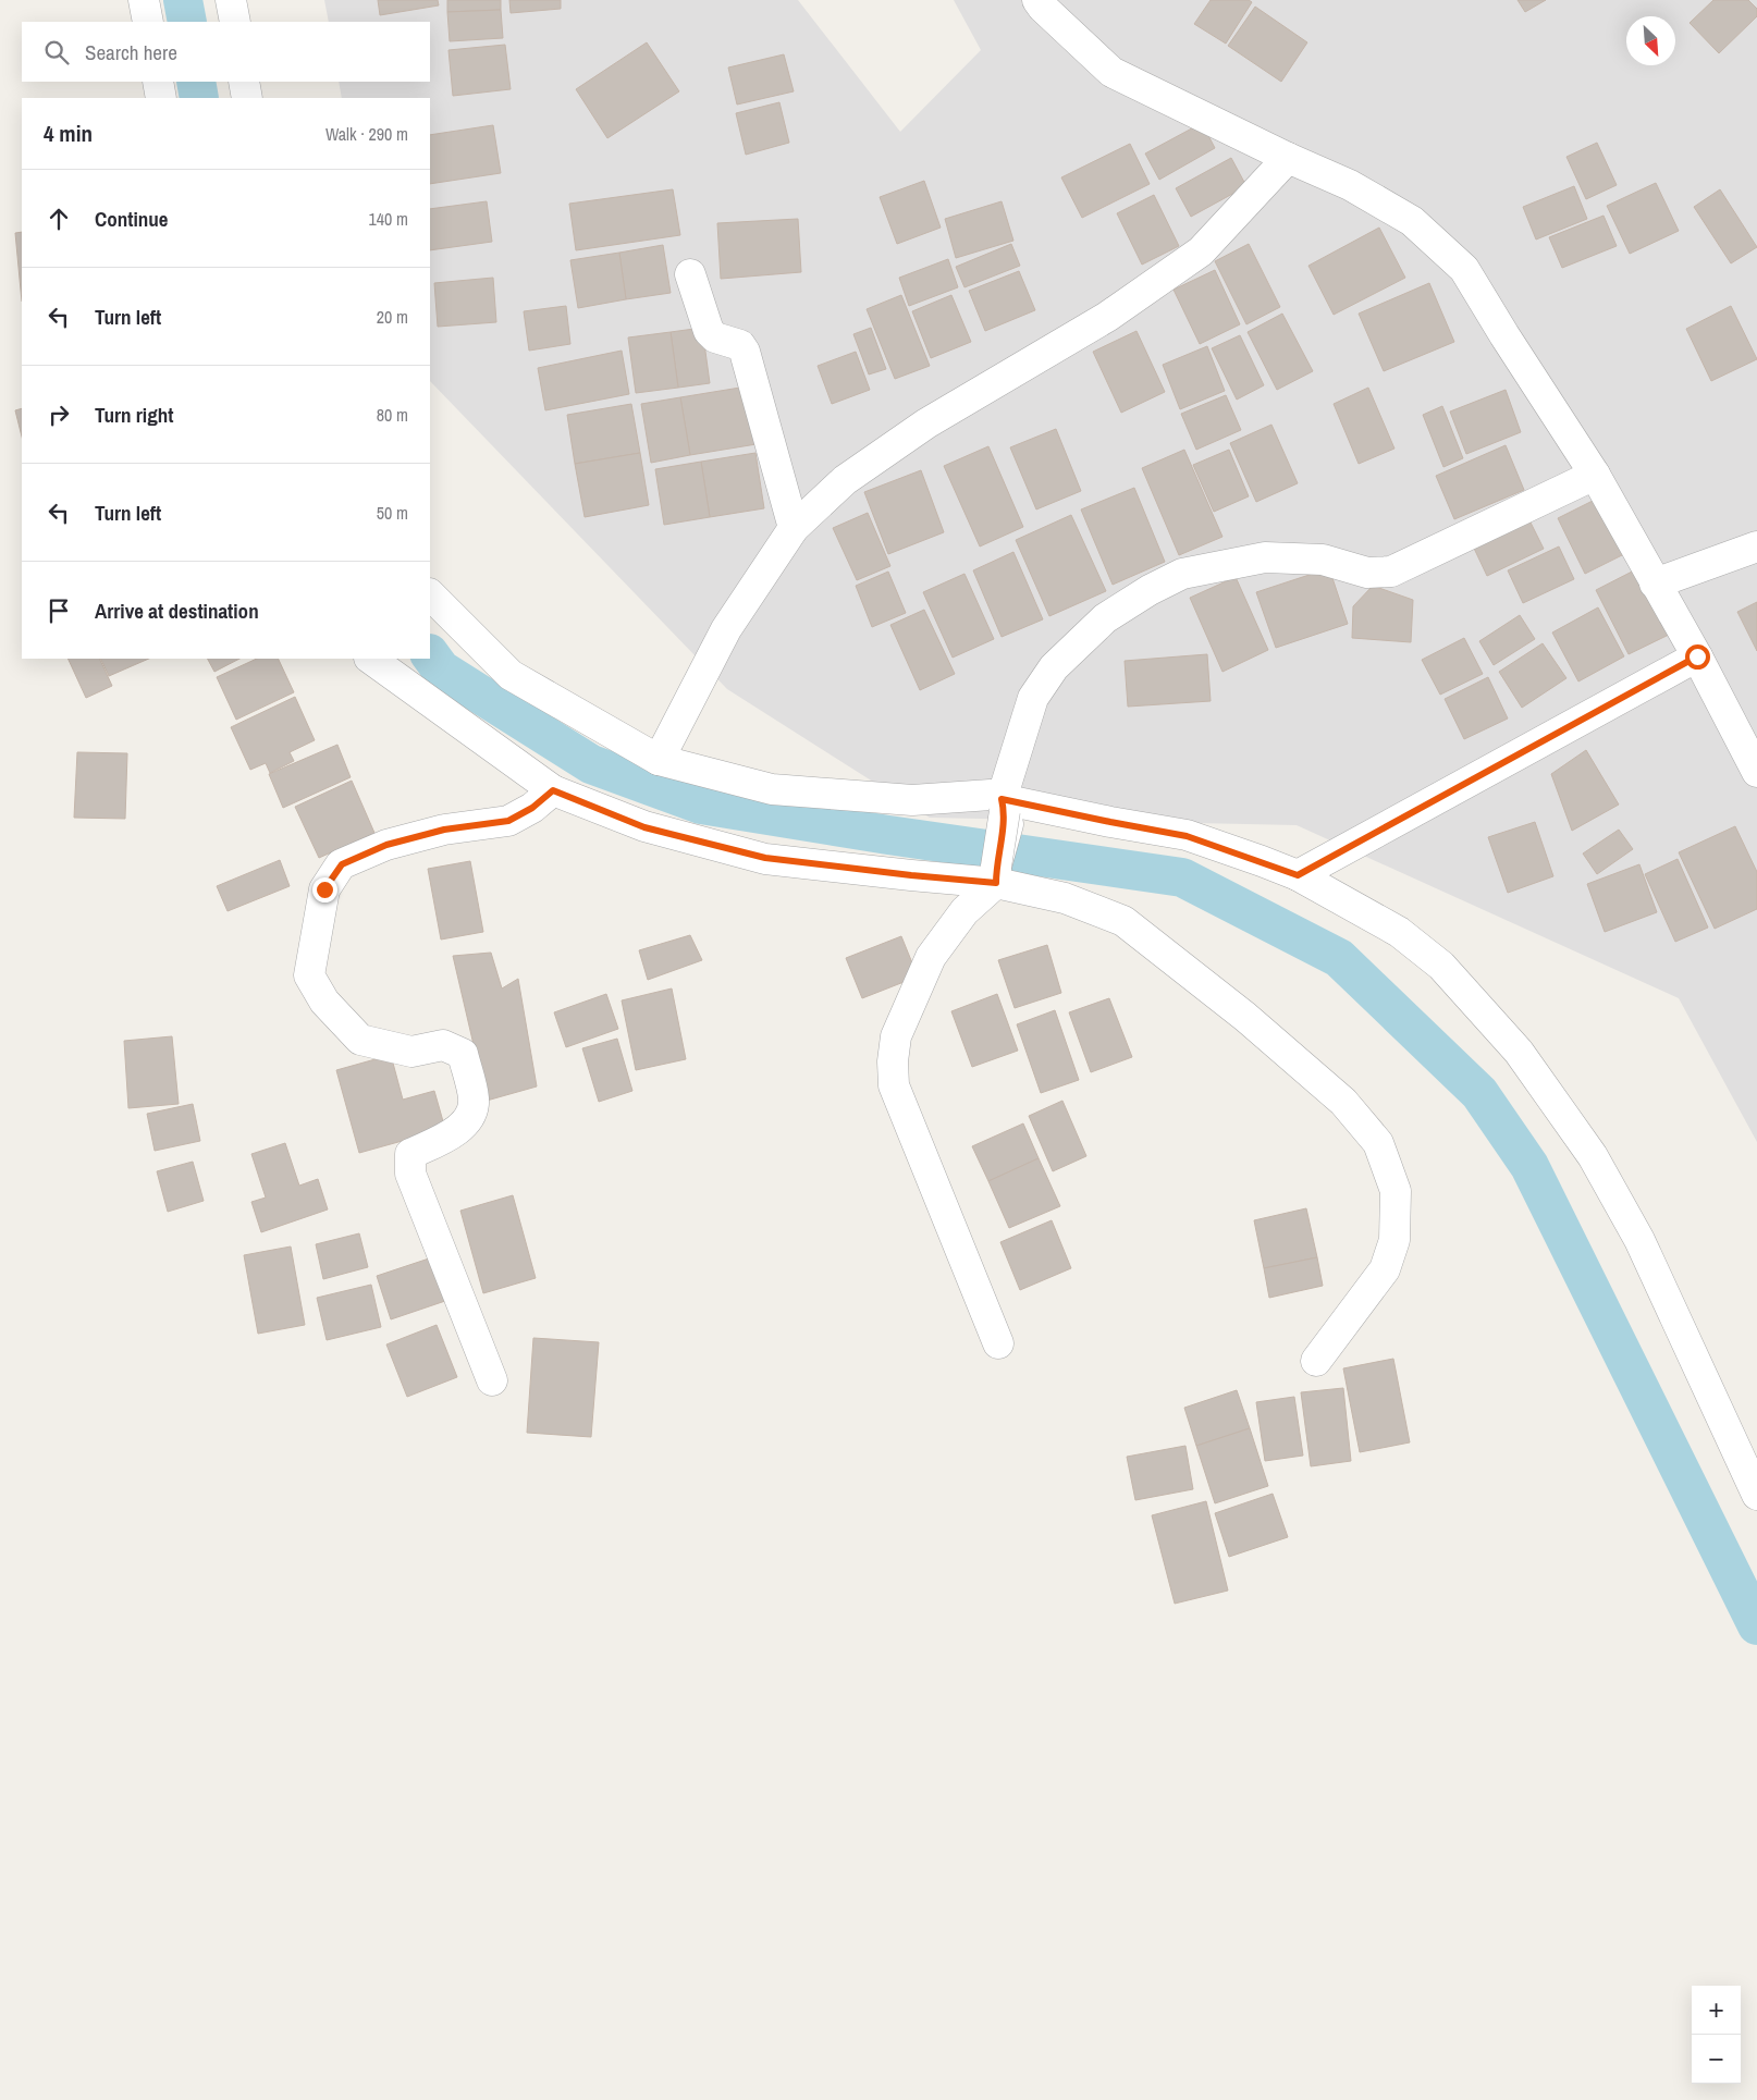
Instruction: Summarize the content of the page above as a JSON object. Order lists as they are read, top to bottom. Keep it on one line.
{"north":"bottom right","page":{"search":"Search here","heading":["4 min","Walk · 290 m"],"list":[["Continue","140 m"],["Turn left","20 m"],["Turn right","80 m"],["Turn left","50 m"],"Arrive at destination"],"map_buttons":["+","−"]}}
